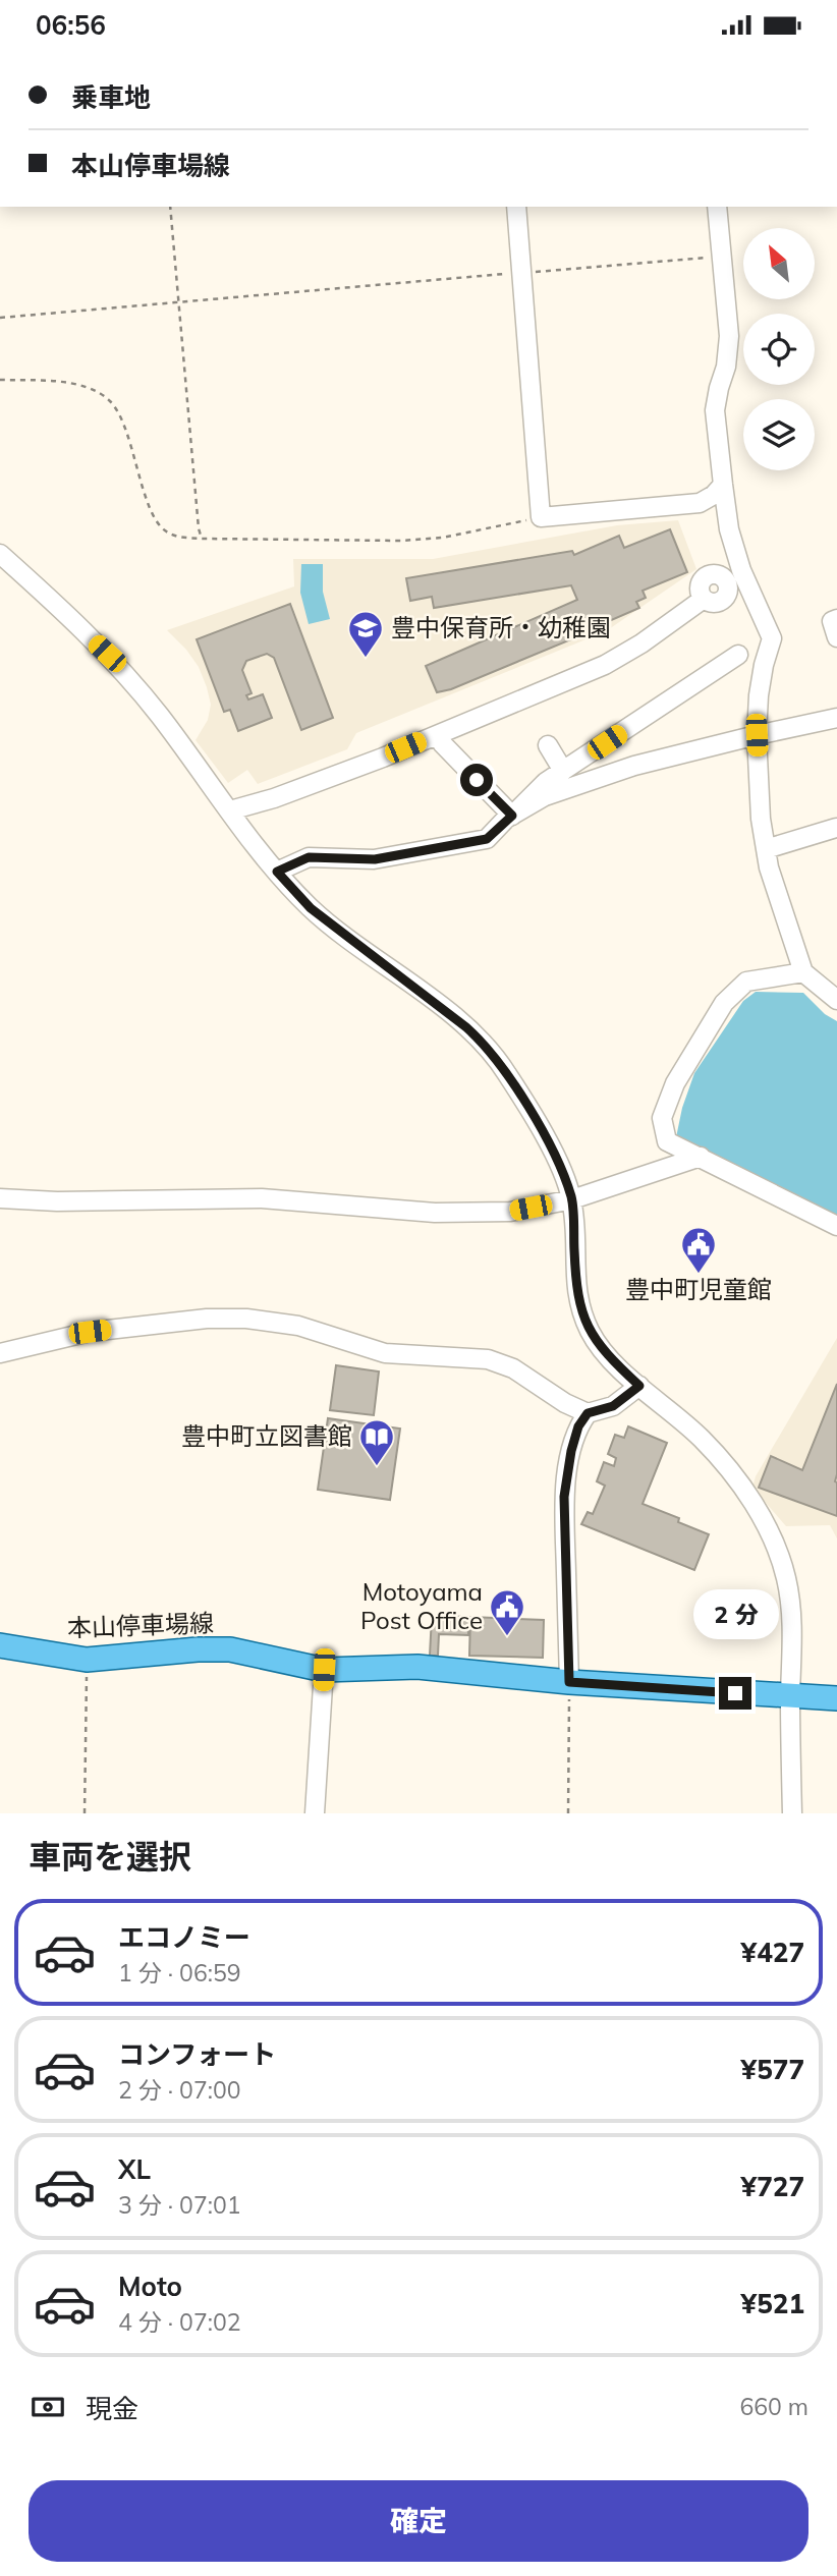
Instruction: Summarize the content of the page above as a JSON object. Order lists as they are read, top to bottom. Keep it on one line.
{"streets":{"main road":["本山停車場線"]},"places":{"school or university":["豊中保育所・幼稚園"],"public building":["豊中町児童館","Motoyama Post Office"],"library":["豊中町立図書館"]},"north":"top left","page":{"status":"06:56","banner":["乗車地","本山停車場線"],"bubble":"2 分","heading":"車両を選択","list":[{"name":"エコノミー","note":"1 分 · 06:59","value":"¥427"},{"name":"コンフォート","note":"2 分 · 07:00","value":"¥577"},{"name":"XL","note":"3 分 · 07:01","value":"¥727"},{"name":"Moto","note":"4 分 · 07:02","value":"¥521"}],"pay":["現金","660 m"],"buttons":"確定"}}
